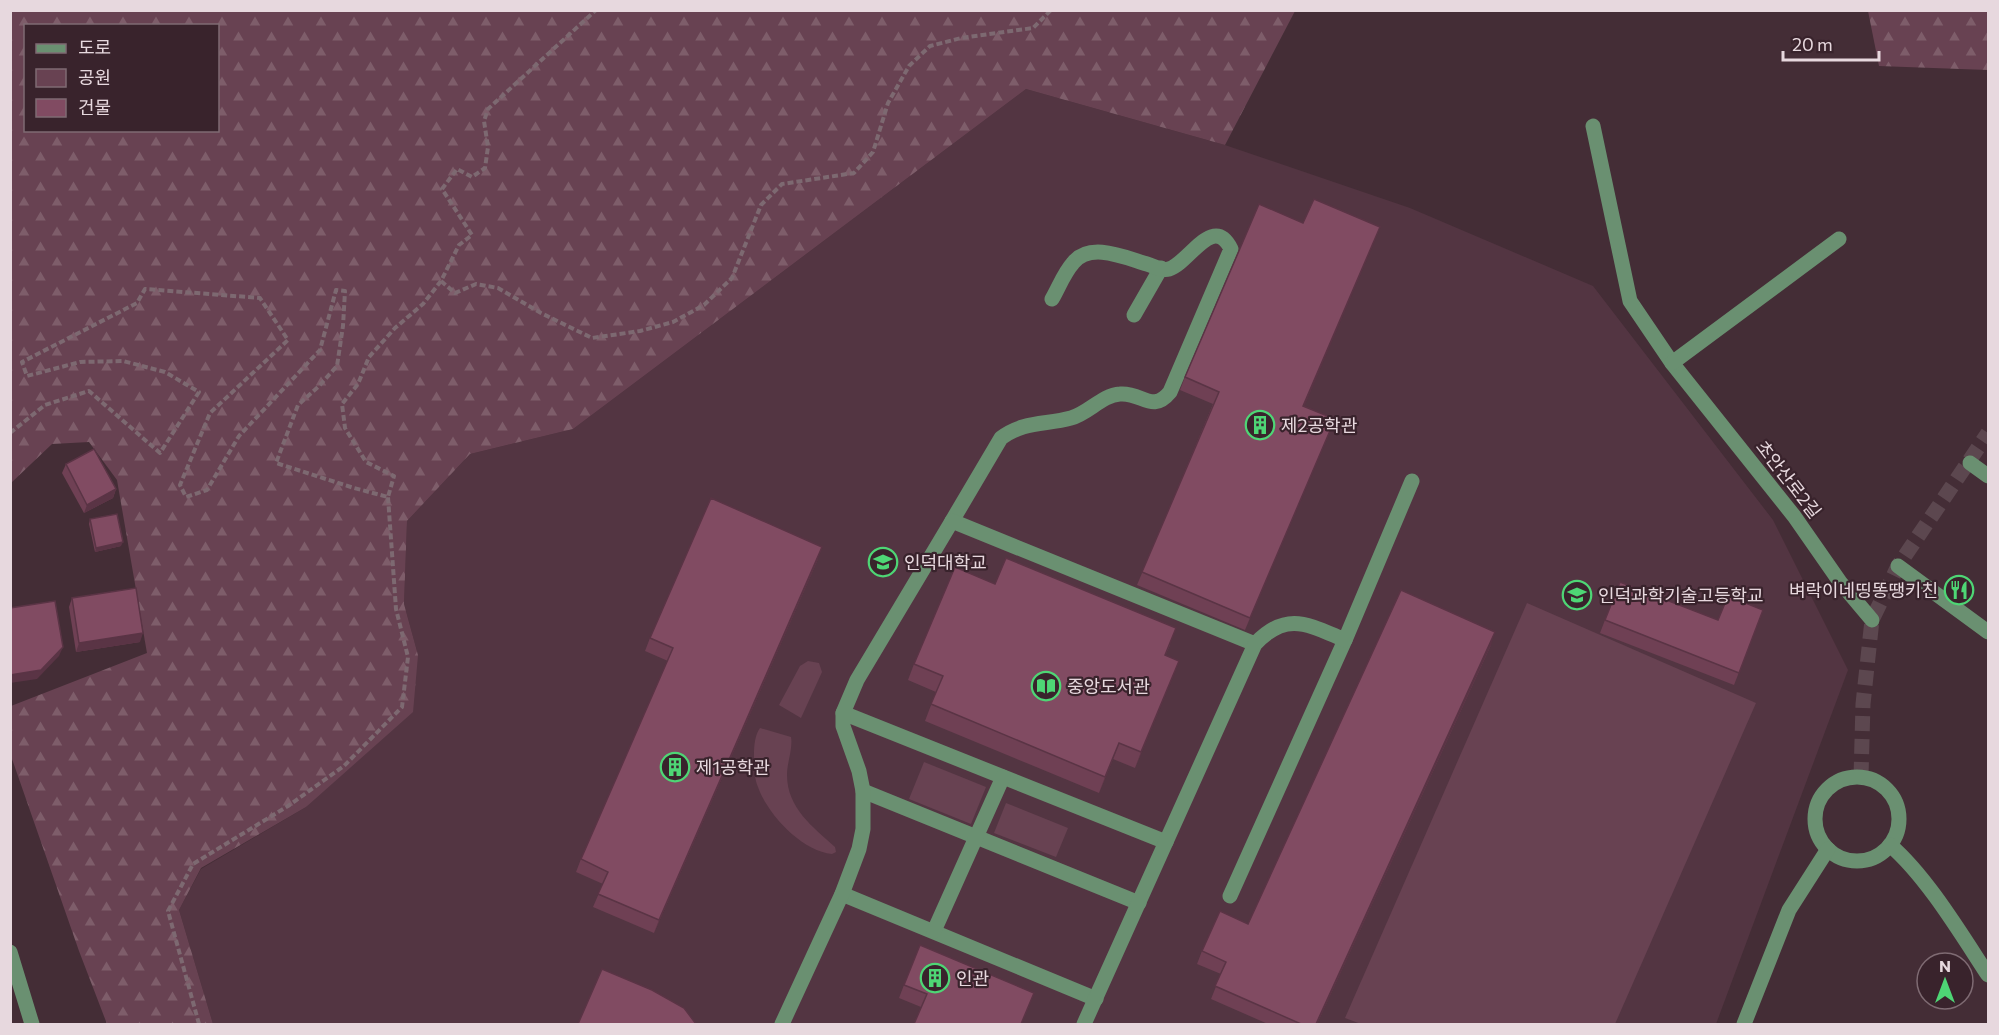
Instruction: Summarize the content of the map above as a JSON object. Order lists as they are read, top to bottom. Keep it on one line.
{"streets":{"street":["초안산로2길"]},"places":{"building":["제2공학관","제1공학관","인관"],"school or university":["인덕대학교","인덕과학기술고등학교"],"restaurant":["벼락이네띵똥땡키친"],"library":["중앙도서관"]},"legend":["도로","공원","건물"],"scale_bar":"20 m","north":"top"}
